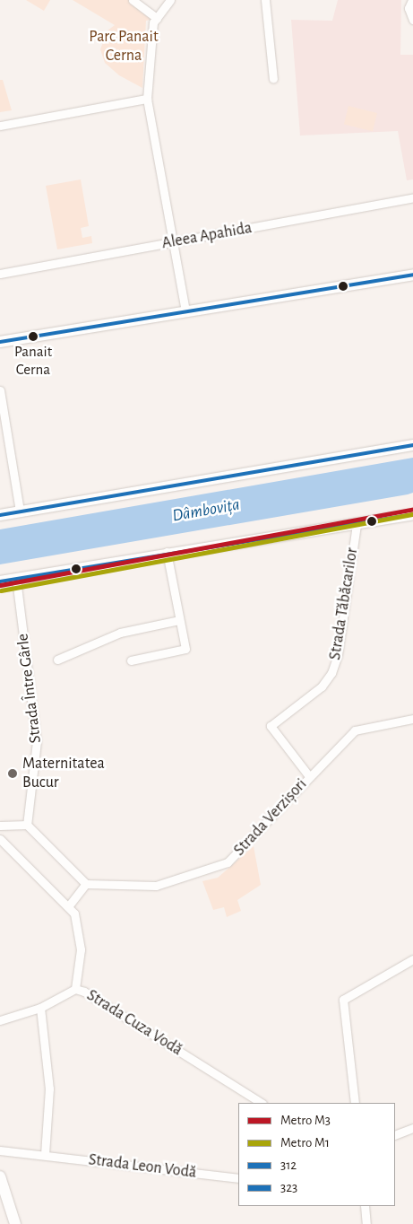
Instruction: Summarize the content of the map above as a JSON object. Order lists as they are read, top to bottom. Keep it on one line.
{"streets":{"street":["Aleea Apahida","Strada Tăbăcarilor","Strada Între Gârle","Strada Verzișori","Strada Cuza Vodă","Strada Leon Vodă"]},"crossings":[["Strada Tăbăcarilor","Strada Verzișori"]],"water":["Dâmbovița"],"parks":["Parc Panait Cerna"],"places":["Panait Cerna","Maternitatea Bucur"],"lines":["transit line 323","transit line 312","metro line M3","metro line M1"],"legend":["Metro M3","Metro M1","312","323"]}
